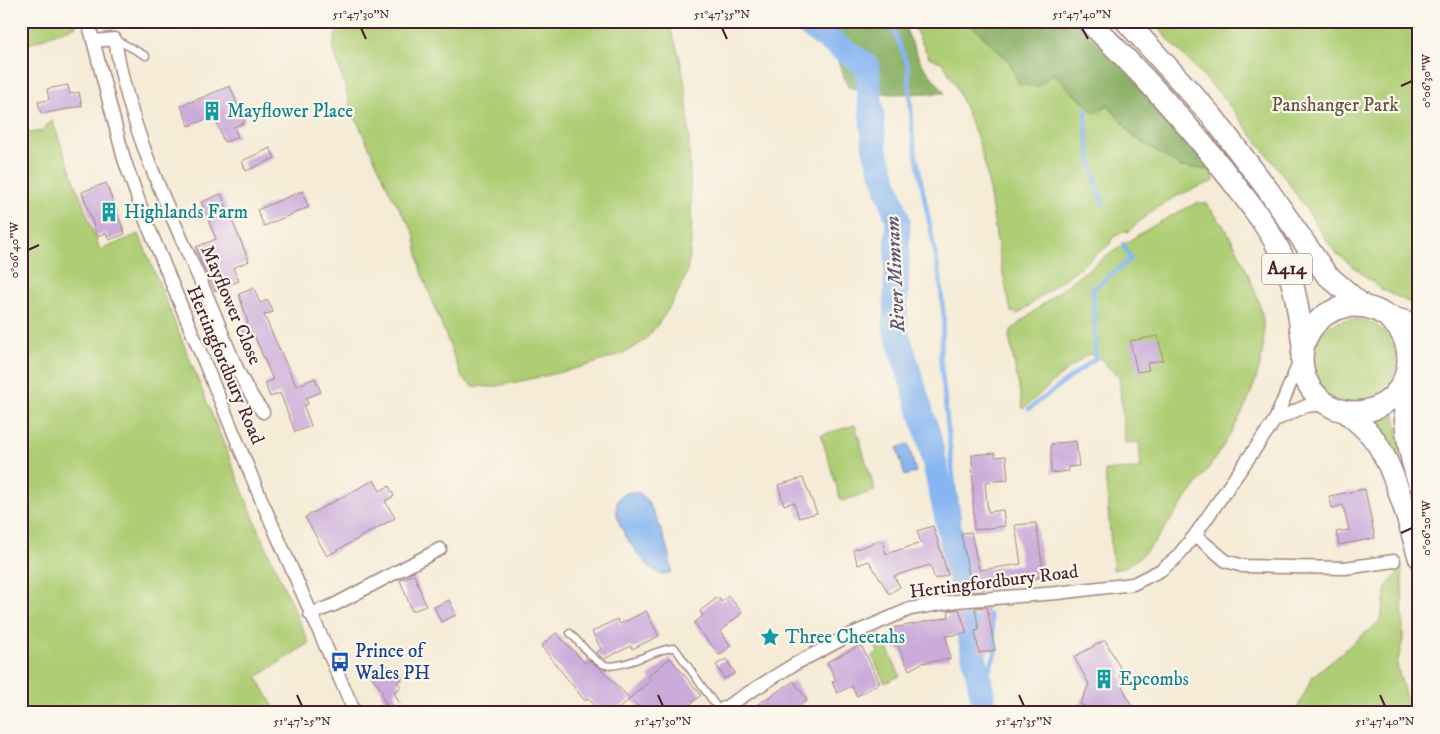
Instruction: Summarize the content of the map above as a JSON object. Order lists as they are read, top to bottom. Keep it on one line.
{"streets":{"highway":["A414"],"street":["Mayflower Close","Hertingfordbury Road"]},"crossings":[["A414","Hertingfordbury Road"]],"water":["River Mimram"],"parks":["Panshanger Park"],"places":{"building":["Mayflower Place","Highlands Farm","Epcombs"],"place":["Three Cheetahs"],"bus stop":["Prince of Wales PH"]},"coordinates":["51°47'30\"N","51°47'35\"N","51°47'40\"N","0°06'30\"W","0°06'40\"W","0°06'20\"W","51°47'25\"N"]}
